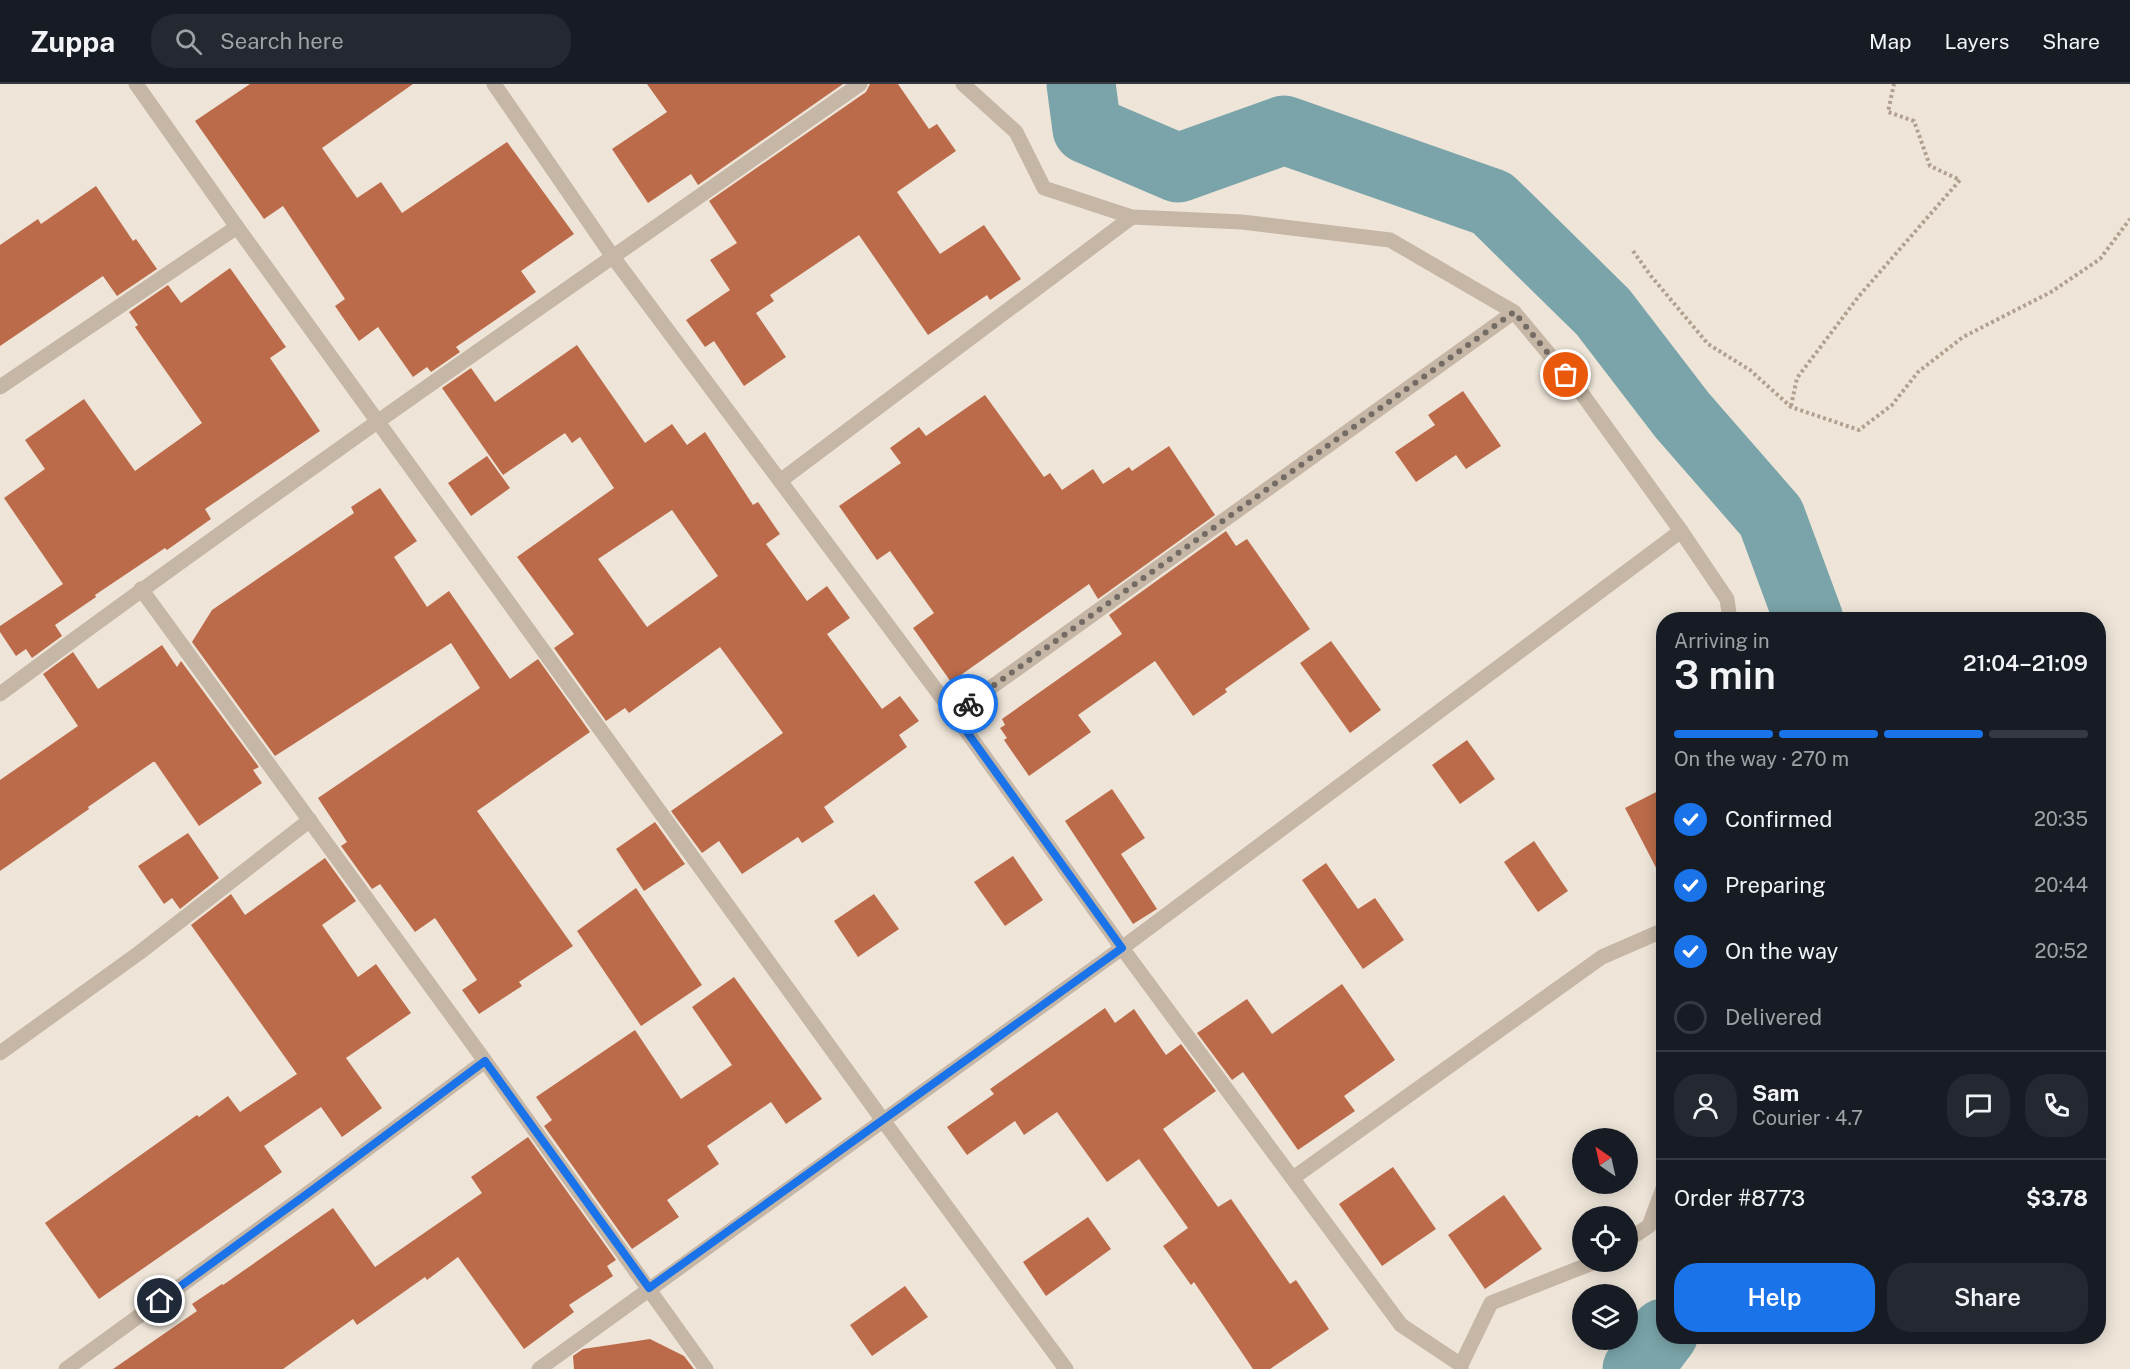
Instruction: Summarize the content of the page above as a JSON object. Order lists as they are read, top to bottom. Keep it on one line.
{"north":"top left","page":{"header":"Zuppa","search":"Search here","nav":["Map","Layers","Share"],"heading":["3 min","Arriving in","21:04–21:09"],"panel":["Sam","Courier · 4.7","Order #8773","$3.78"],"bar":"On the way · 270 m","list":[["Confirmed","20:35"],["Preparing","20:44"],["On the way","20:52"],"Delivered"],"buttons":["Help","Share"]}}
